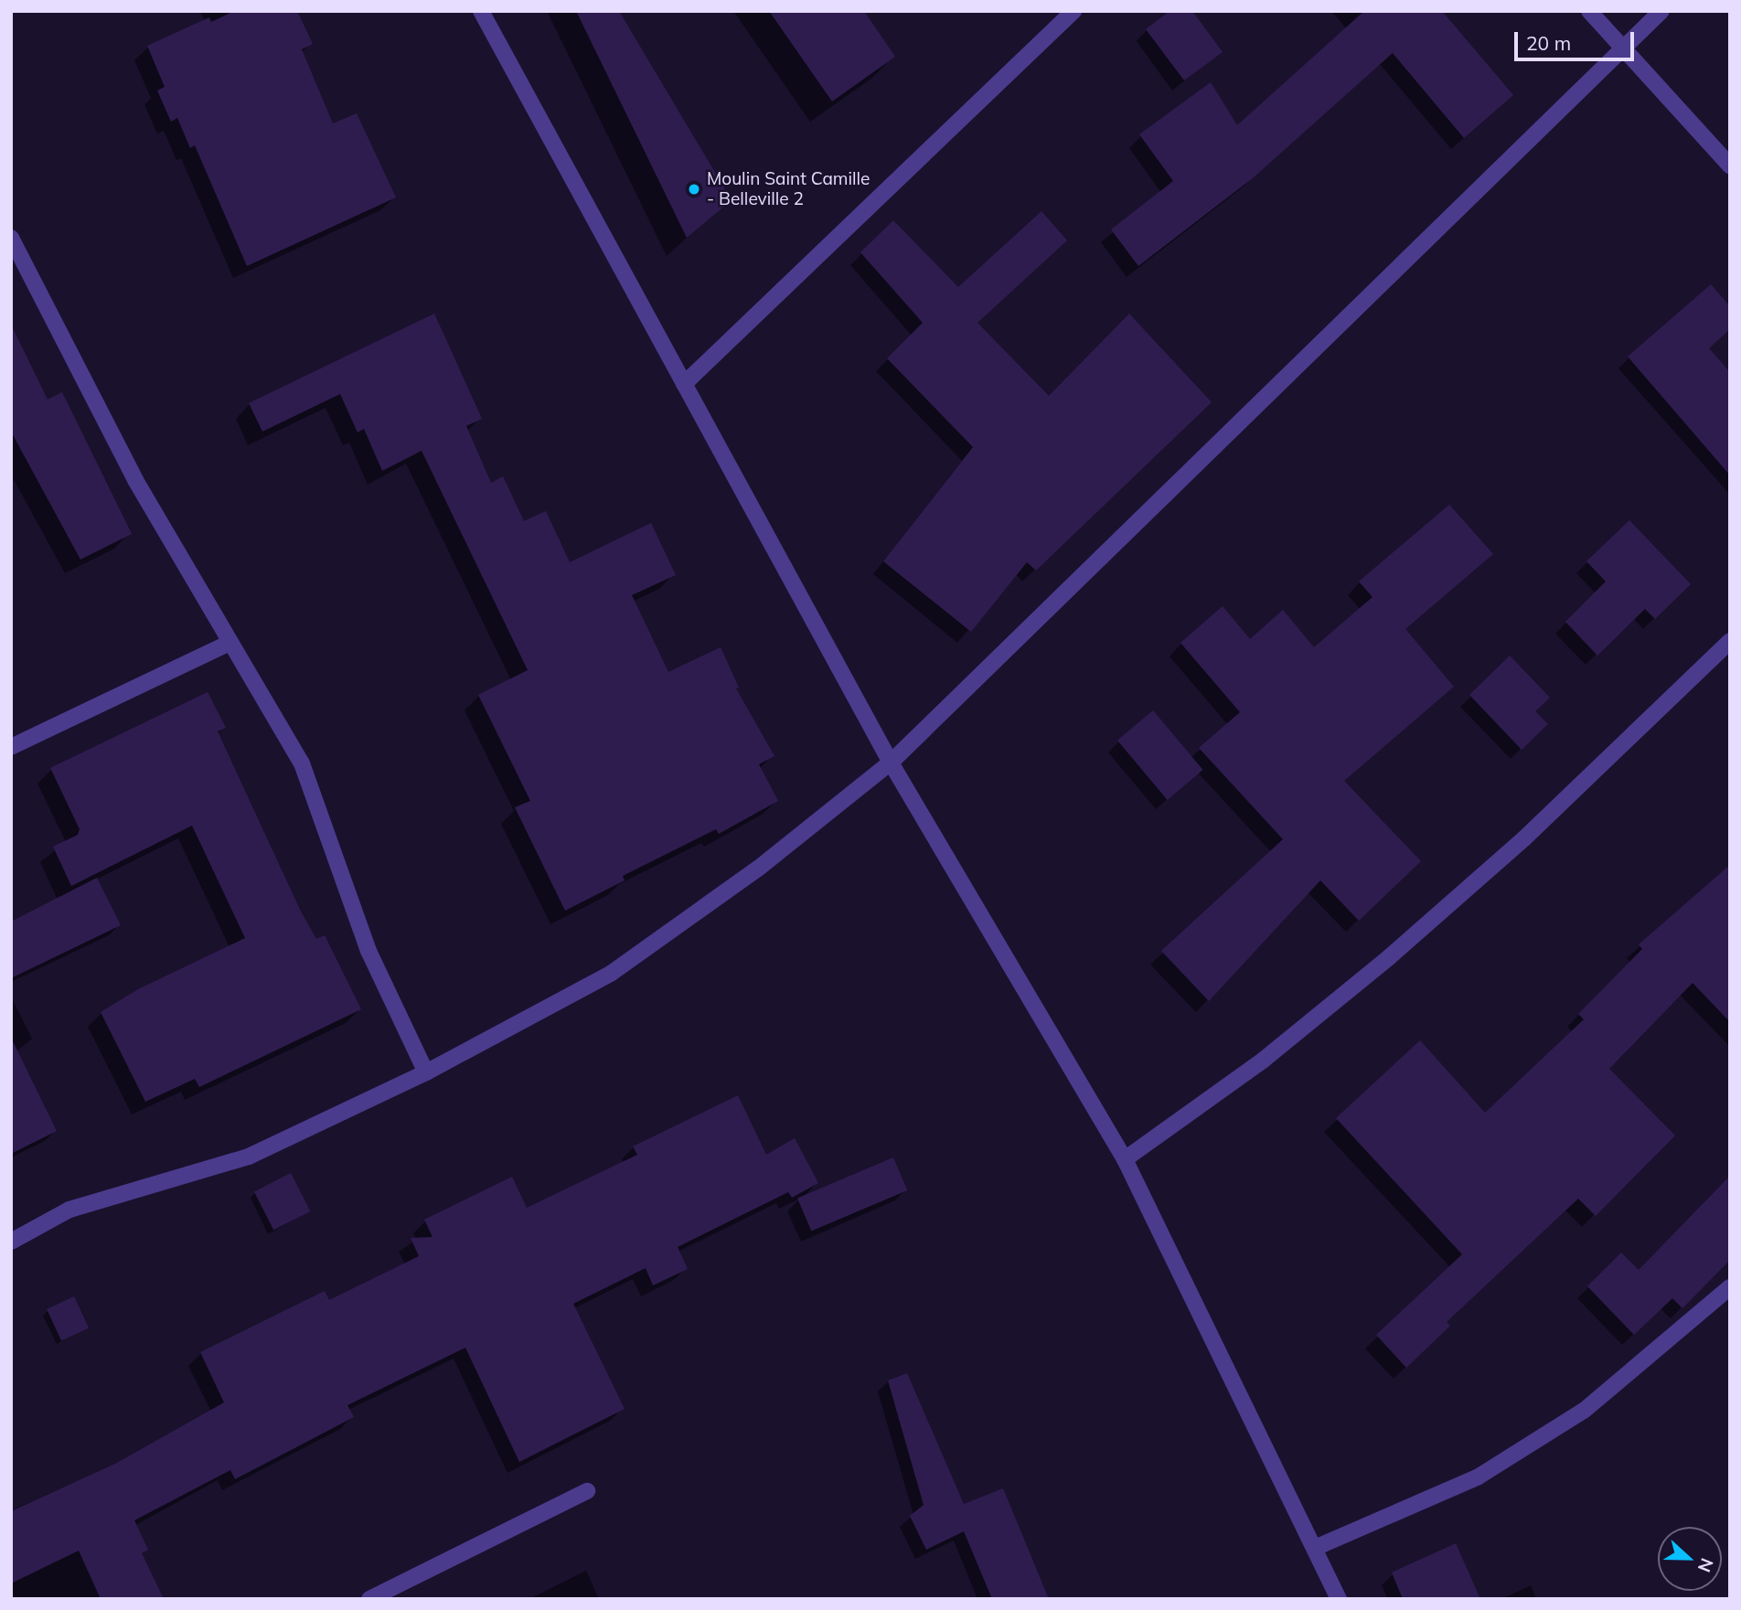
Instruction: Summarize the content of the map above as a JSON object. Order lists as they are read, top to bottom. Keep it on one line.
{"places":["Moulin Saint Camille - Belleville 2"],"scale_bar":"20 m","north":"right"}
